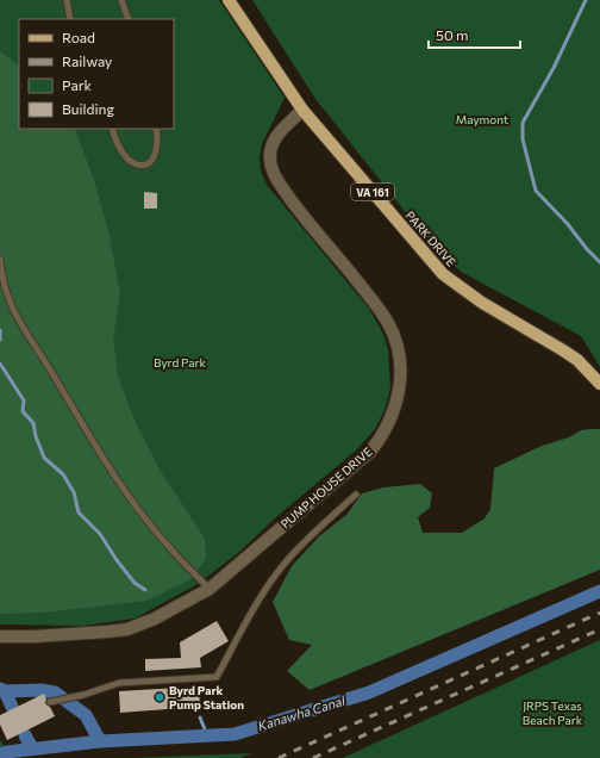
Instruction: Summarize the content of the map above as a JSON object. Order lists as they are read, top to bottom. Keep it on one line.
{"streets":{"main road":["VA 161","PARK DRIVE"],"street":["PUMP HOUSE DRIVE"]},"crossings":[["PARK DRIVE","PUMP HOUSE DRIVE"]],"water":["Kanawha Canal"],"parks":["Maymont","Byrd Park","JRPS Texas Beach Park"],"places":["Byrd Park Pump Station"],"legend":["Road","Railway","Park","Building"],"scale_bar":"50 m"}
